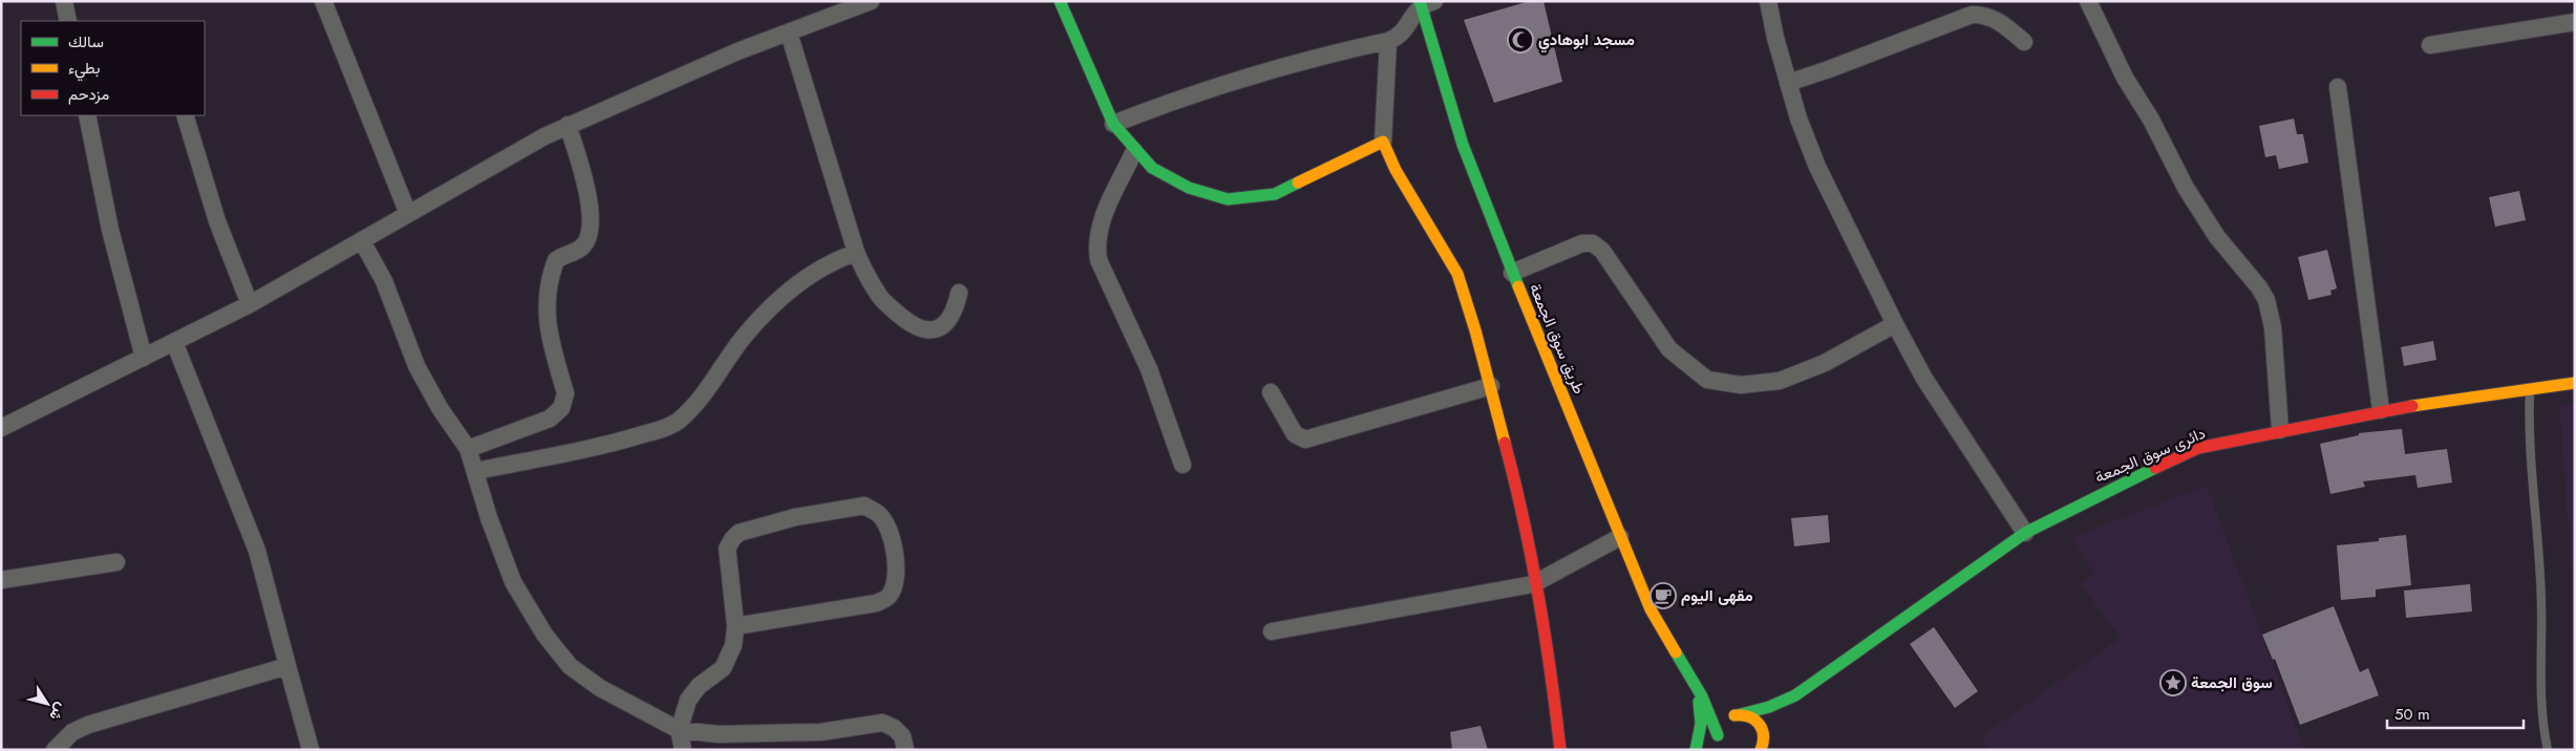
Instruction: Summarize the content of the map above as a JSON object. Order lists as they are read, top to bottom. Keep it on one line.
{"streets":{"street":["طريق سوق الجمعة","دائرى سوق الجمعة"]},"places":{"mosque":["مسجد ابوهادي"],"cafe":["مقهى اليوم"],"place":["سوق الجمعة"]},"legend":["سالك","بطيء","مزدحم"],"scale_bar":"50 m","north":"bottom right"}
